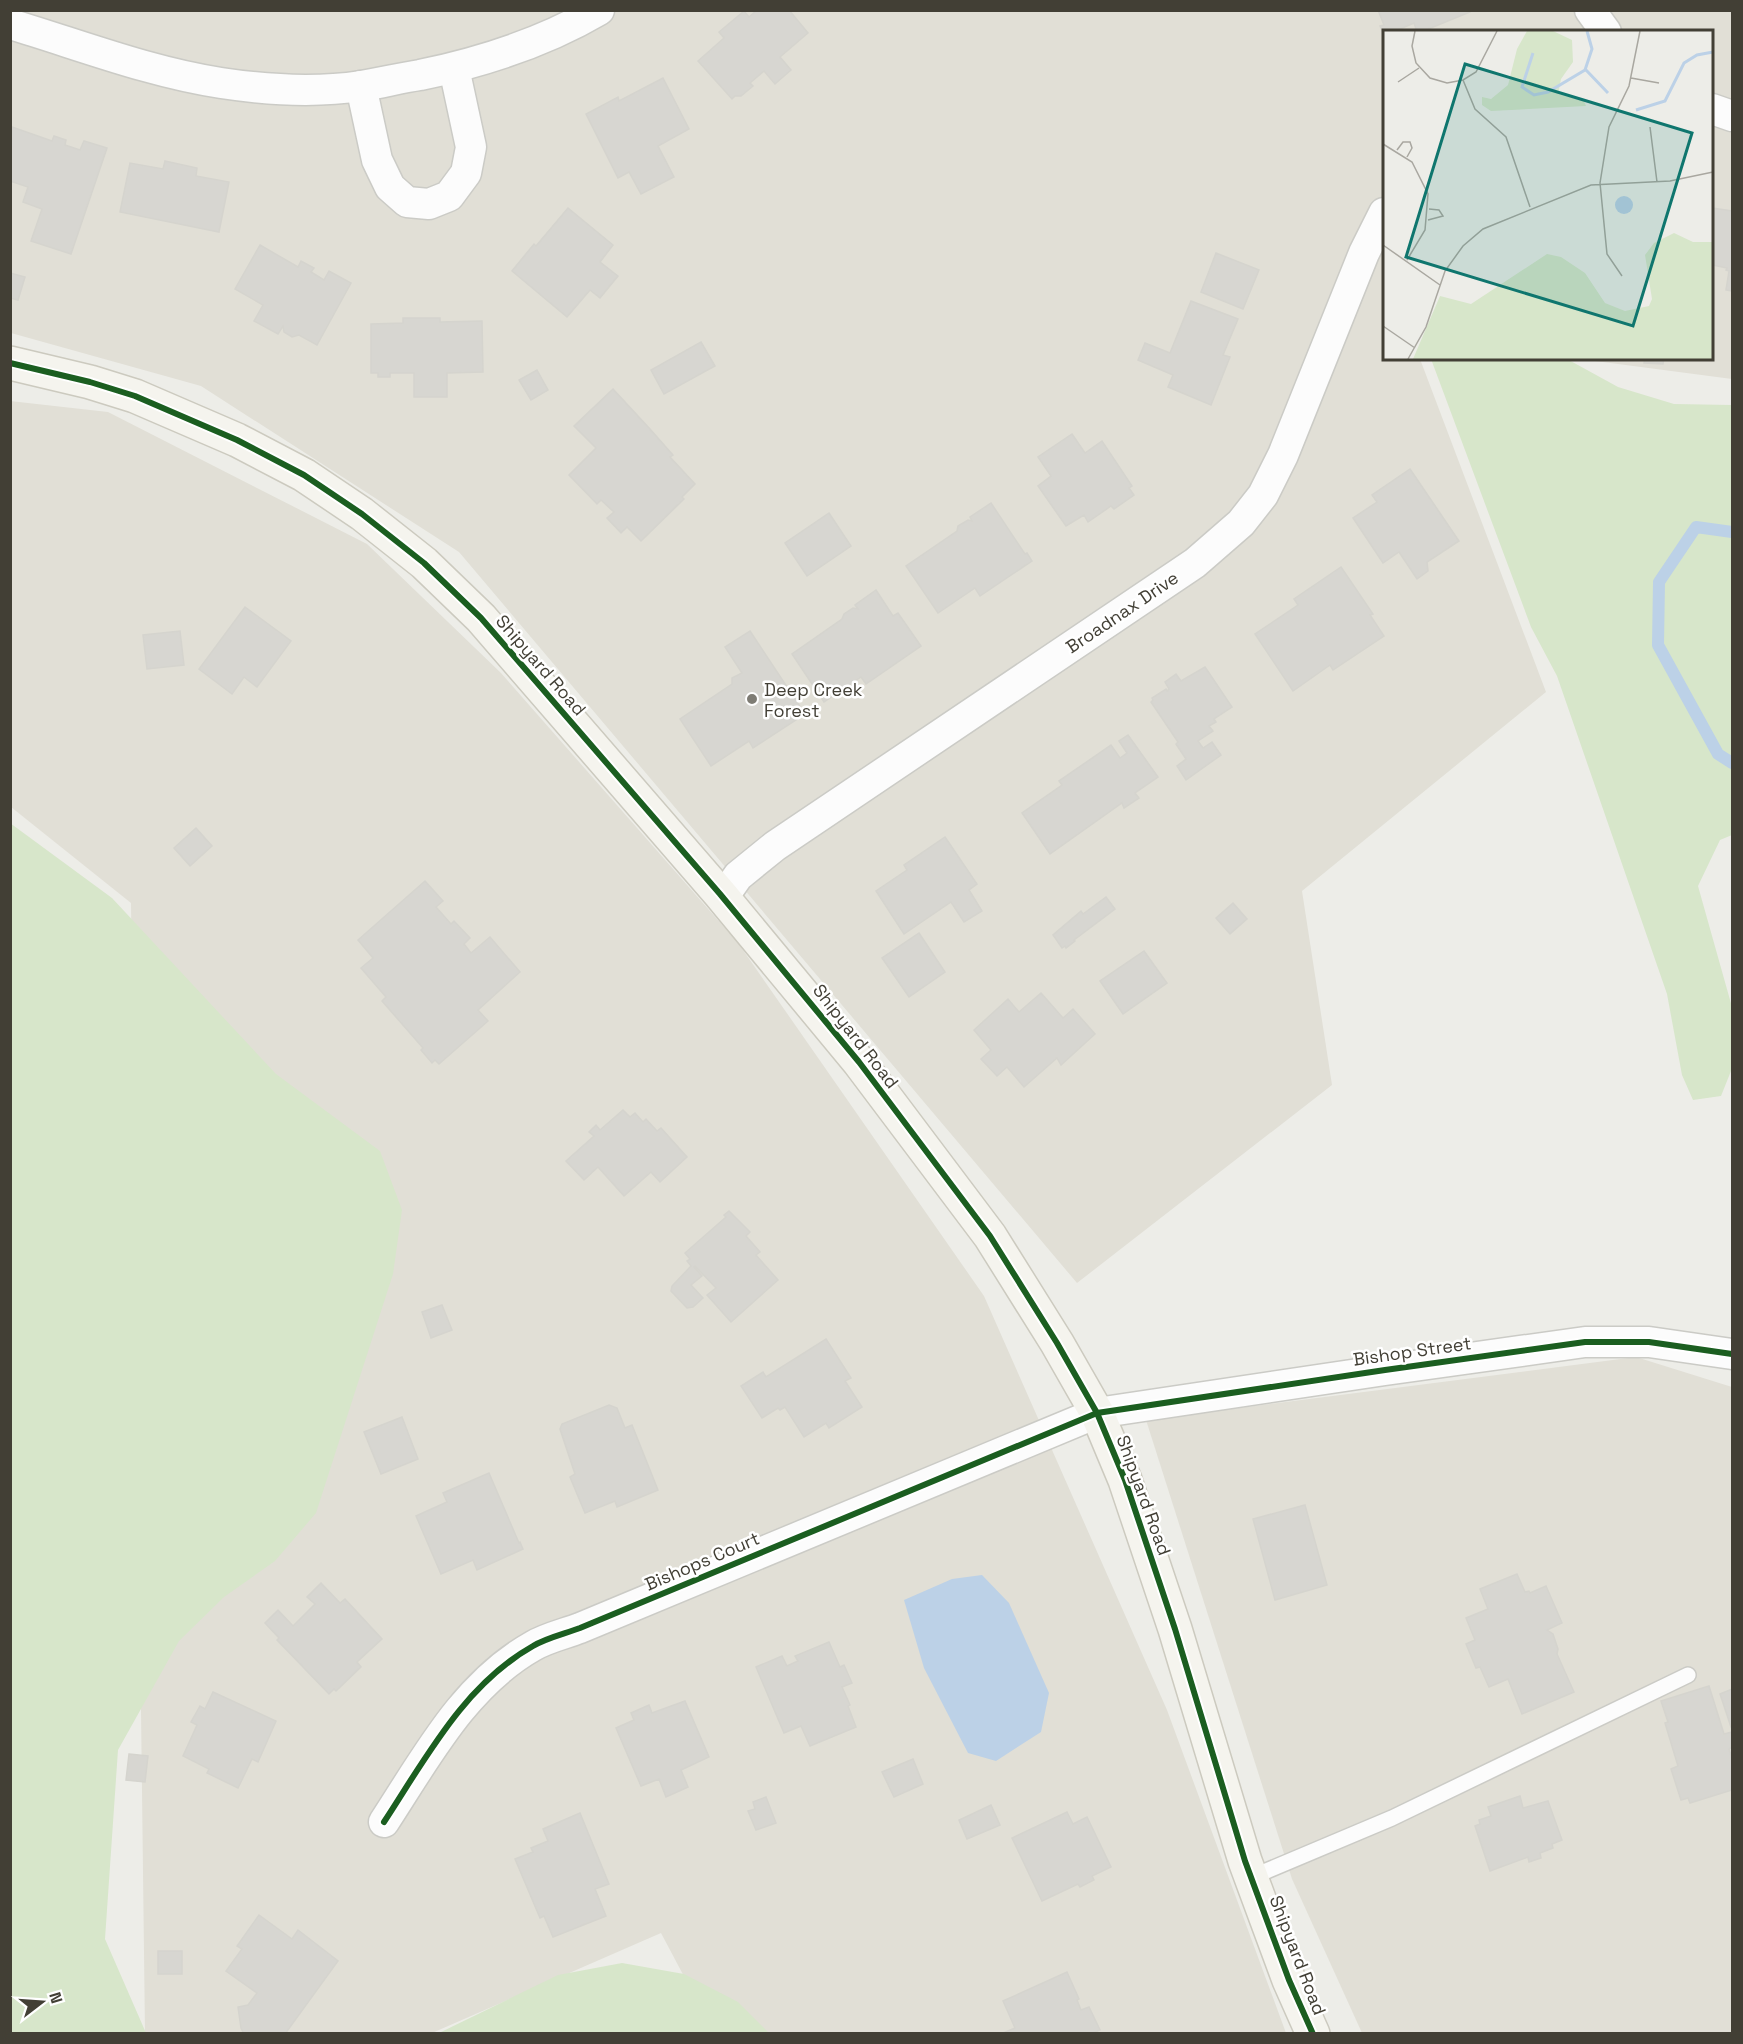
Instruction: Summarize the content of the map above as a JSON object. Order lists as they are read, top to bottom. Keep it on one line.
{"streets":{"street":["Broadnax Drive","Shipyard Road","Bishop Street","Bishops Court"]},"crossings":[["Broadnax Drive","Shipyard Road"],["Shipyard Road","Bishop Street"],["Shipyard Road","Bishops Court"],["Bishop Street","Bishops Court"]],"places":["Deep Creek Forest"],"north":"right"}
